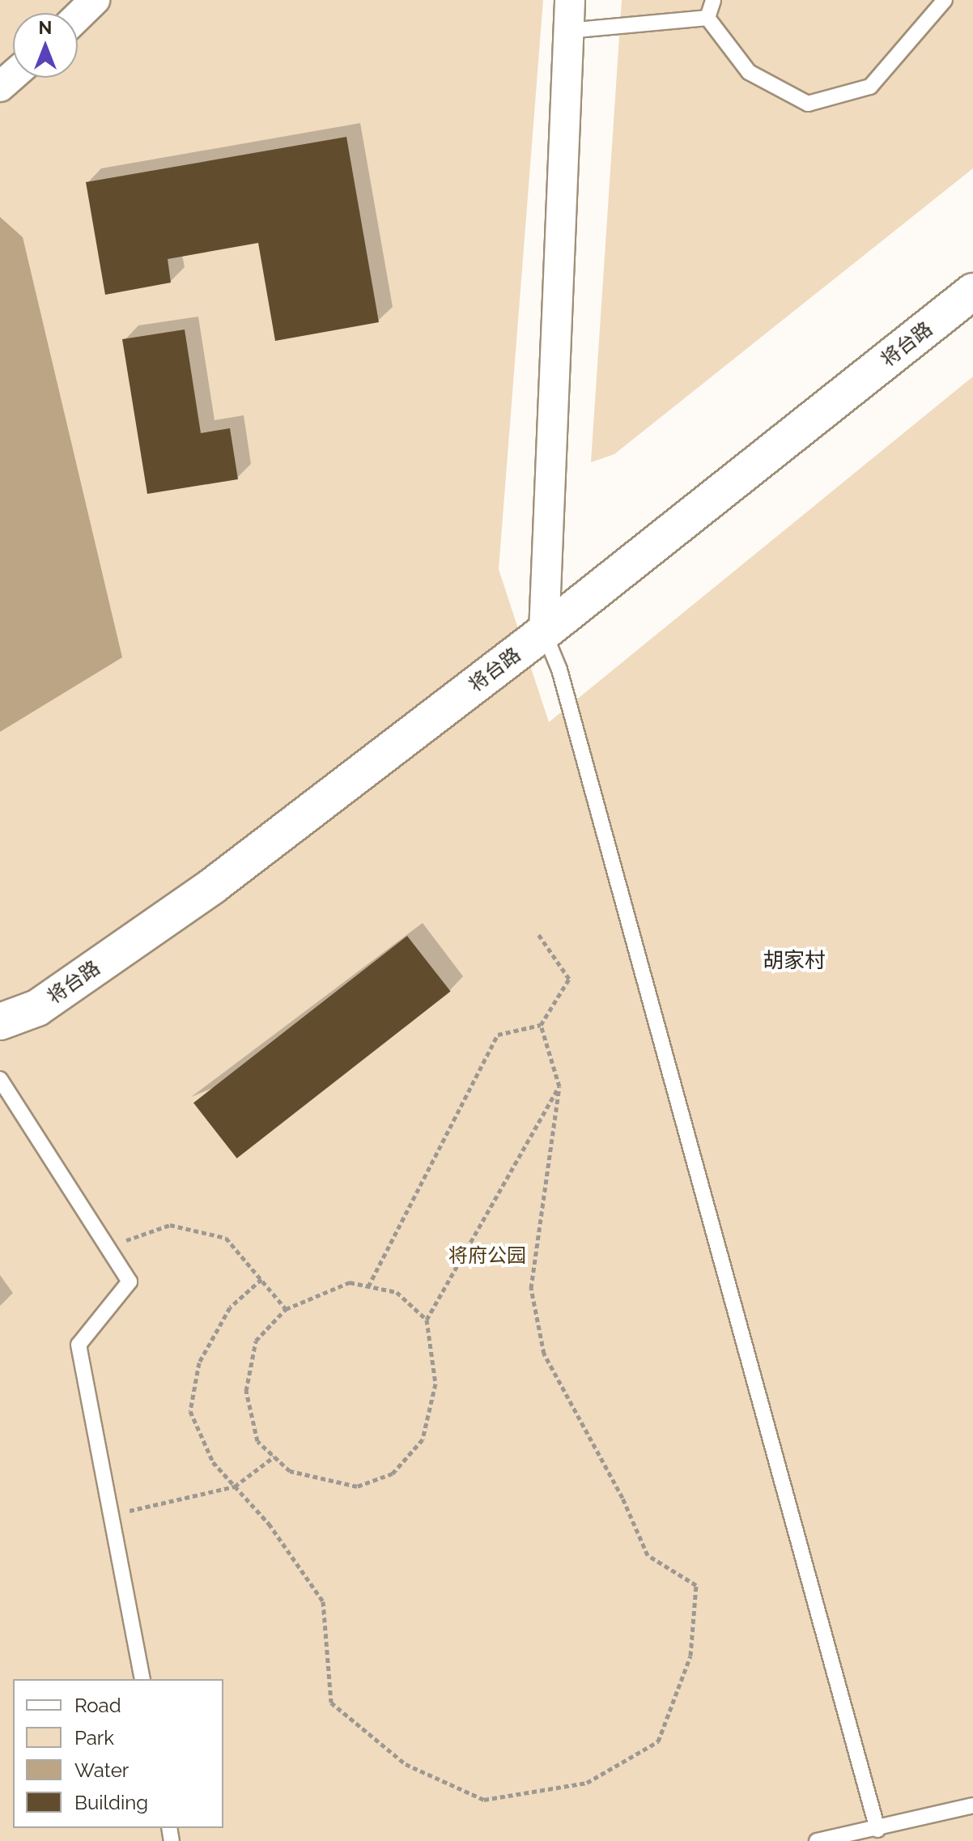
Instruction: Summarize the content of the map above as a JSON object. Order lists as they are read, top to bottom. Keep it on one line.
{"streets":{"main road":["将台路"]},"districts":["胡家村"],"parks":["将府公园"],"legend":["Road","Park","Water","Building"],"north":"top"}
